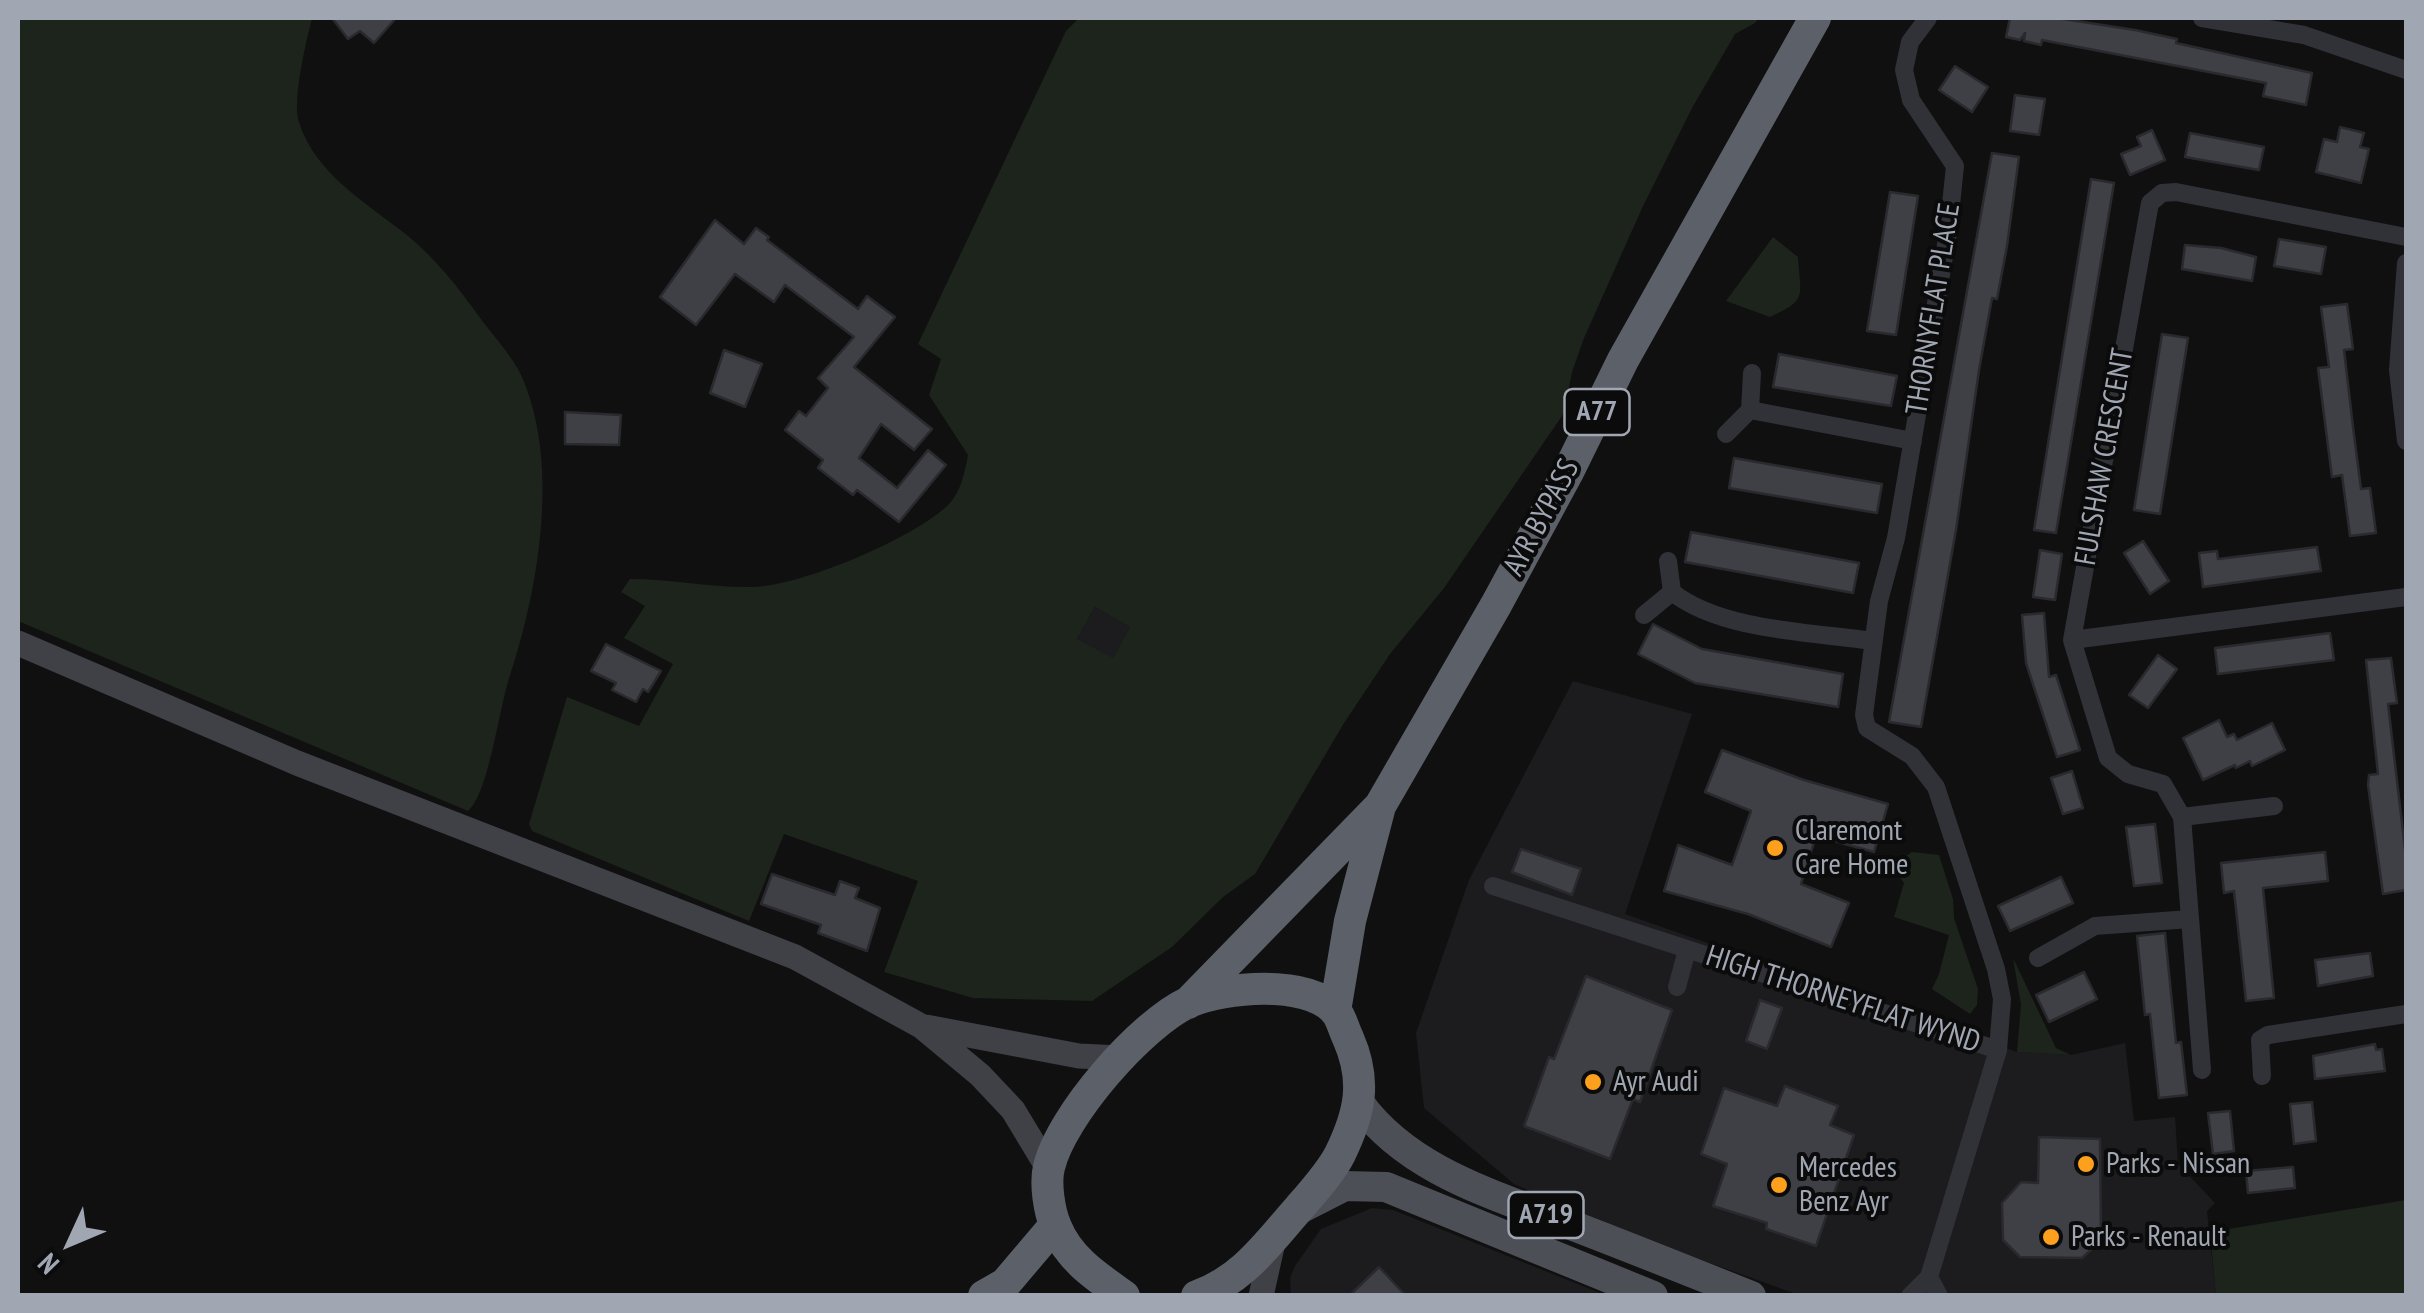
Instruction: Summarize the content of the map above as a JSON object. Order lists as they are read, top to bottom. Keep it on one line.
{"streets":{"highway":["A77","AYR BYPASS"],"main road":["A719"],"street":["THORNYFLAT PLACE","FULSHAW CRESCENT","HIGH THORNEYFLAT WYND"]},"crossings":[["THORNYFLAT PLACE","HIGH THORNEYFLAT WYND"],["A77","AYR BYPASS"]],"places":["Claremont Care Home","Ayr Audi","Parks - Nissan","Mercedes Benz Ayr","Parks - Renault"],"north":"bottom left"}
